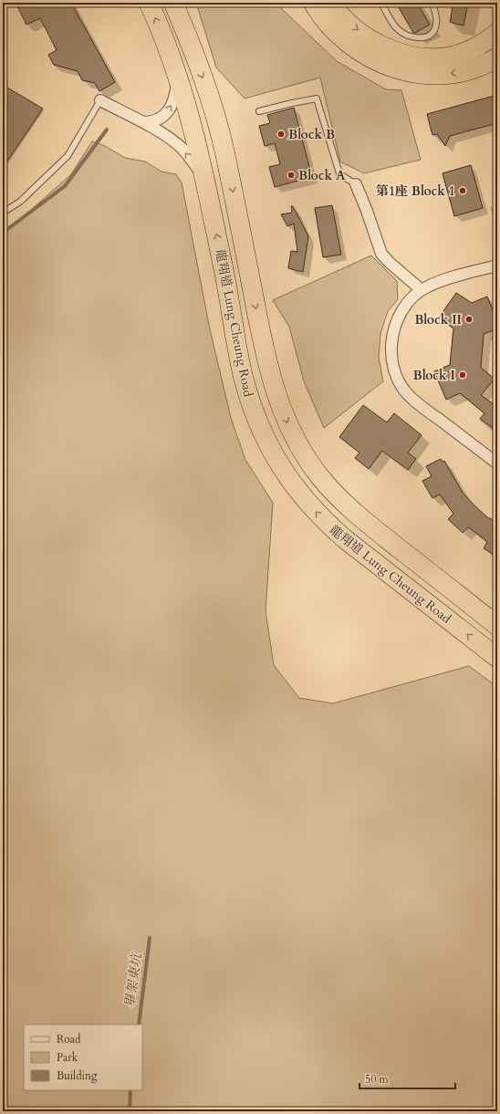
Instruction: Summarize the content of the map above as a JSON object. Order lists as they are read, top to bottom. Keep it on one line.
{"streets":{"highway":["龍翔道 Lung Cheung Road"]},"water":["畢架東坑"],"places":["Block B","Block A","第1座 Block 1","Block II","Block I"],"legend":["Road","Park","Building"],"scale_bar":"50 m"}
